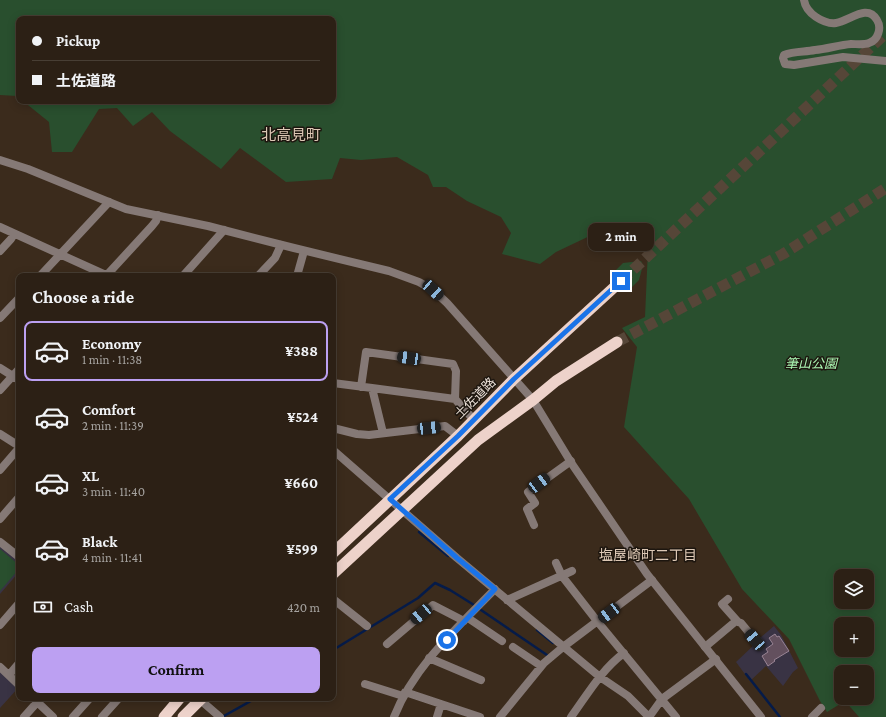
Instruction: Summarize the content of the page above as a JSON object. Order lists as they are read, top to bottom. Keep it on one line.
{"streets":{"highway":["土佐道路"]},"districts":["北高見町","塩屋崎町二丁目"],"parks":["筆山公園"],"page":{"banner":["Pickup","土佐道路"],"bubble":"2 min","heading":"Choose a ride","list":[{"name":"Economy","note":"1 min · 11:38","value":"¥388"},{"name":"Comfort","note":"2 min · 11:39","value":"¥524"},{"name":"XL","note":"3 min · 11:40","value":"¥660"},{"name":"Black","note":"4 min · 11:41","value":"¥599"}],"map_buttons":["+","−"],"pay":["Cash","420 m"],"buttons":"Confirm"}}
